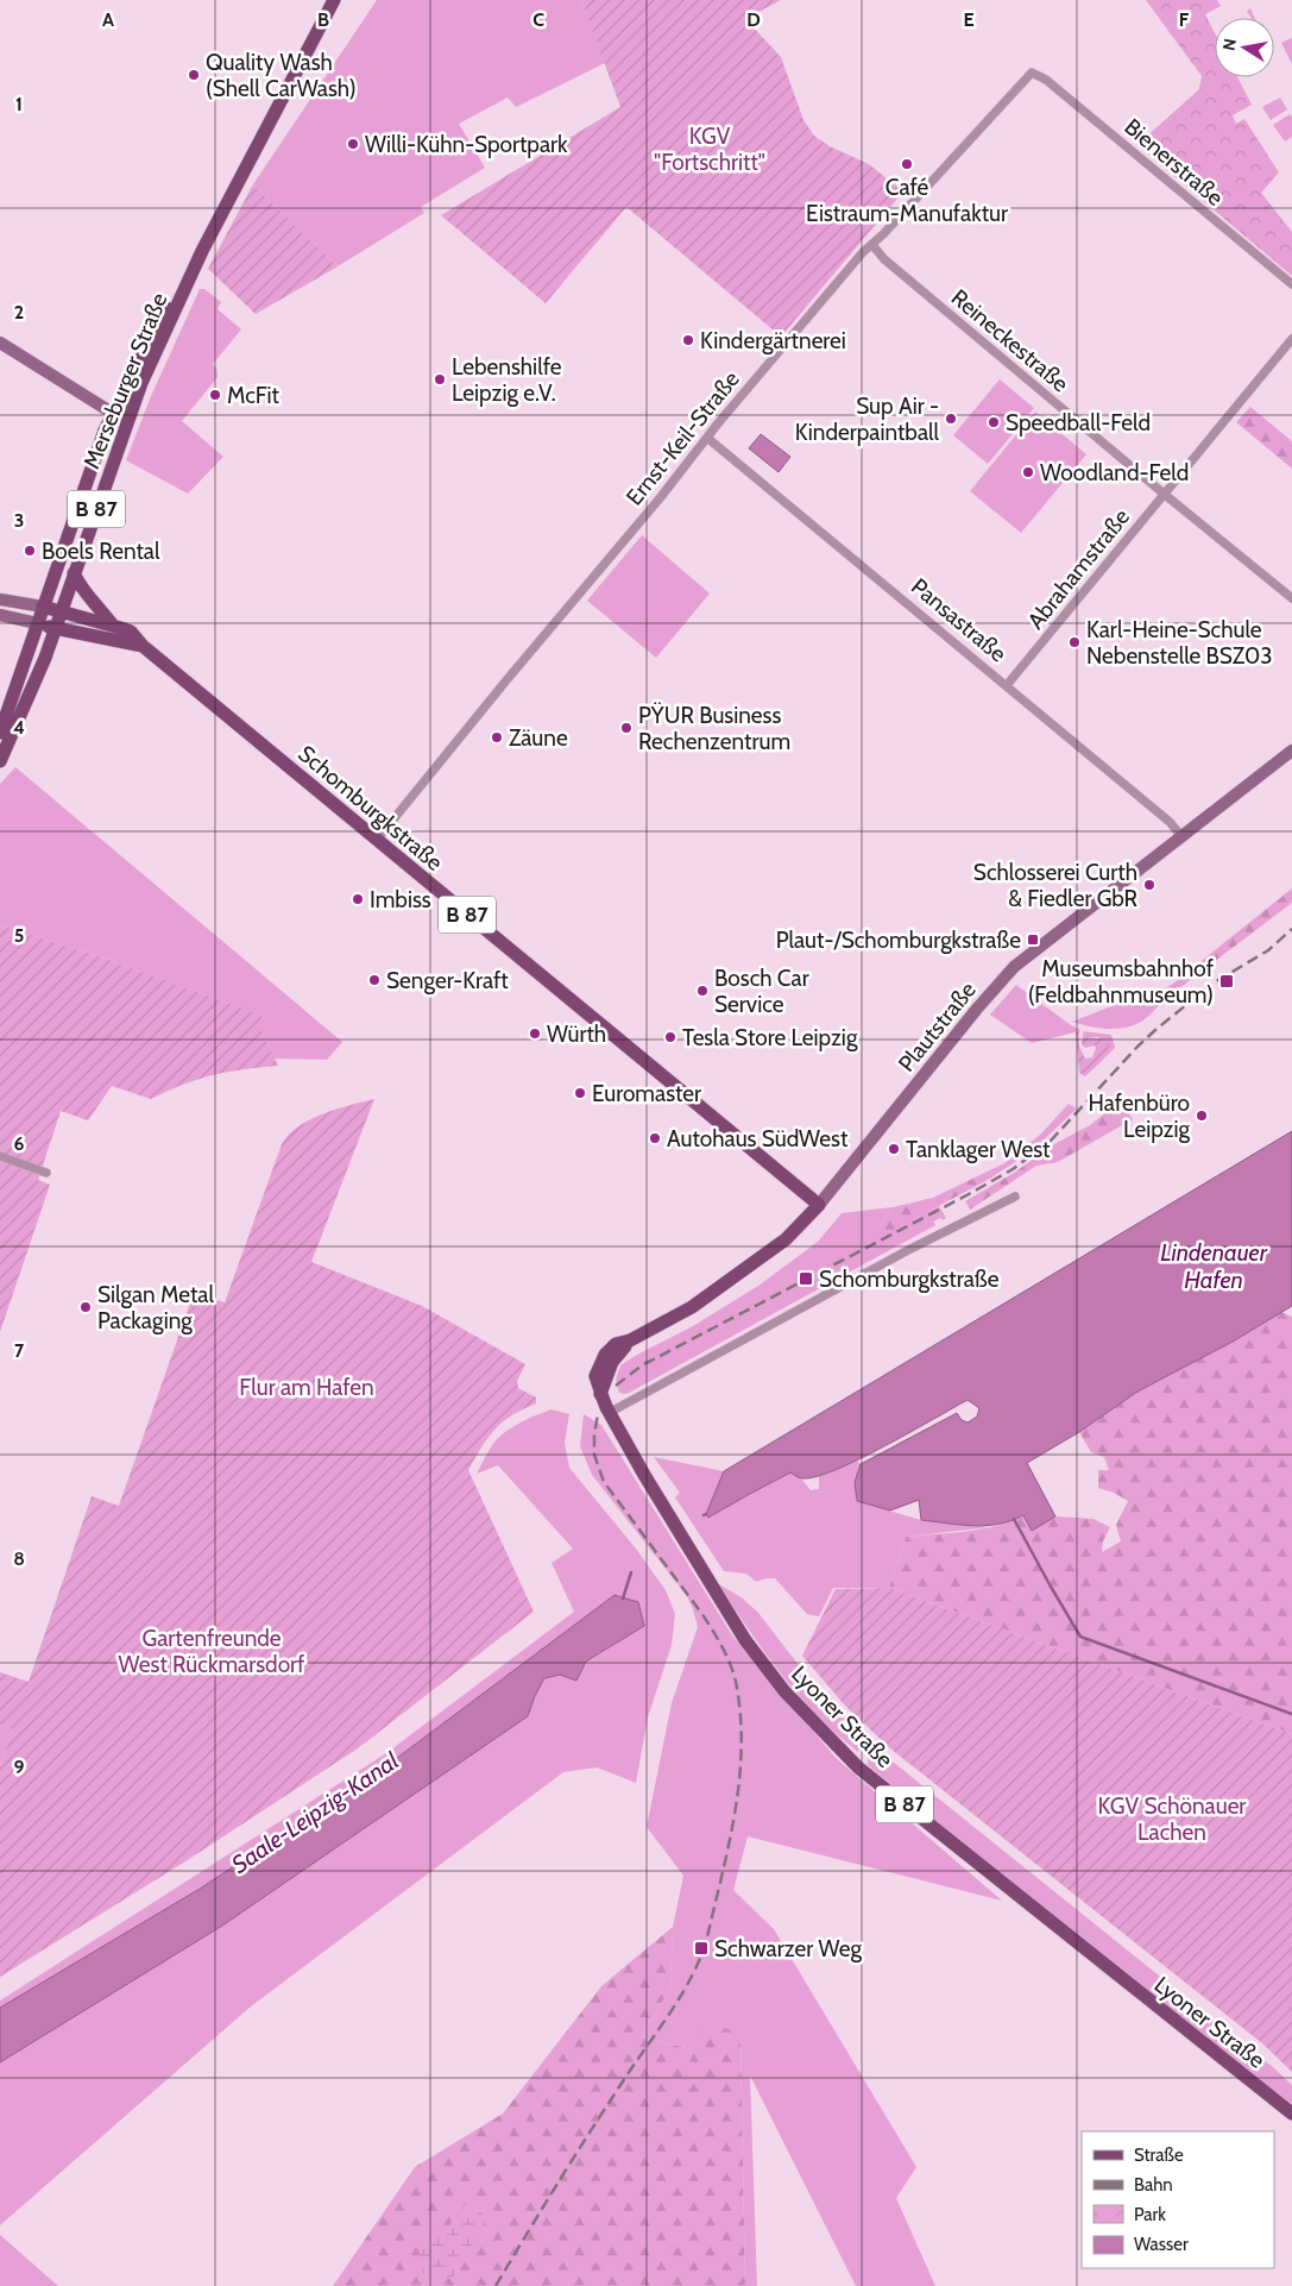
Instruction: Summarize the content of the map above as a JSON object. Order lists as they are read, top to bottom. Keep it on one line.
{"streets":{"main road":["Merseburger Straße","B 87","Schomburgkstraße","Plautstraße","Lyoner Straße"],"street":["Bienerstraße","Reineckestraße","Ernst-Keil-Straße","Abrahamstraße","Pansastraße"]},"crossings":[["Bienerstraße","Ernst-Keil-Straße"],["Reineckestraße","Ernst-Keil-Straße"],["Reineckestraße","Abrahamstraße"],["Merseburger Straße","B 87"],["Merseburger Straße","Schomburgkstraße"],["Ernst-Keil-Straße","Pansastraße"],["Ernst-Keil-Straße","Schomburgkstraße"],["B 87","Schomburgkstraße"],["Abrahamstraße","Pansastraße"],["Pansastraße","Plautstraße"],["Schomburgkstraße","Plautstraße"],["Plautstraße","Lyoner Straße"]],"water":["Lindenauer Hafen","Saale-Leipzig-Kanal"],"parks":["KGV \"Fortschritt\"","Flur am Hafen","Gartenfreunde West Rückmarsdorf","KGV Schönauer Lachen"],"places":{"other":["Quality Wash (Shell CarWash)","Willi-Kühn-Sportpark","Café Eistraum-Manufaktur","Kindergärtnerei","Lebenshilfe Leipzig e.V.","McFit","Sup Air - Kinderpaintball","Speedball-Feld","Woodland-Feld","Boels Rental","Karl-Heine-Schule Nebenstelle BSZ03","PŸUR Business Rechenzentrum","Zäune","Schlosserei Curth & Fiedler GbR","Imbiss","Senger-Kraft","Bosch Car Service","Würth","Tesla Store Leipzig","Euromaster","Hafenbüro Leipzig","Autohaus SüdWest","Tanklager West","Silgan Metal Packaging"],"transit":["Plaut-/Schomburgkstraße","Museumsbahnhof (Feldbahnmuseum)","Schomburgkstraße","Schwarzer Weg"]},"legend":["Straße","Bahn","Park","Wasser"],"north":"left","grid":{"columns":["A","B","C","D","E","F"],"rows":["1","2","3","4","5","6","7","8","9"]}}
